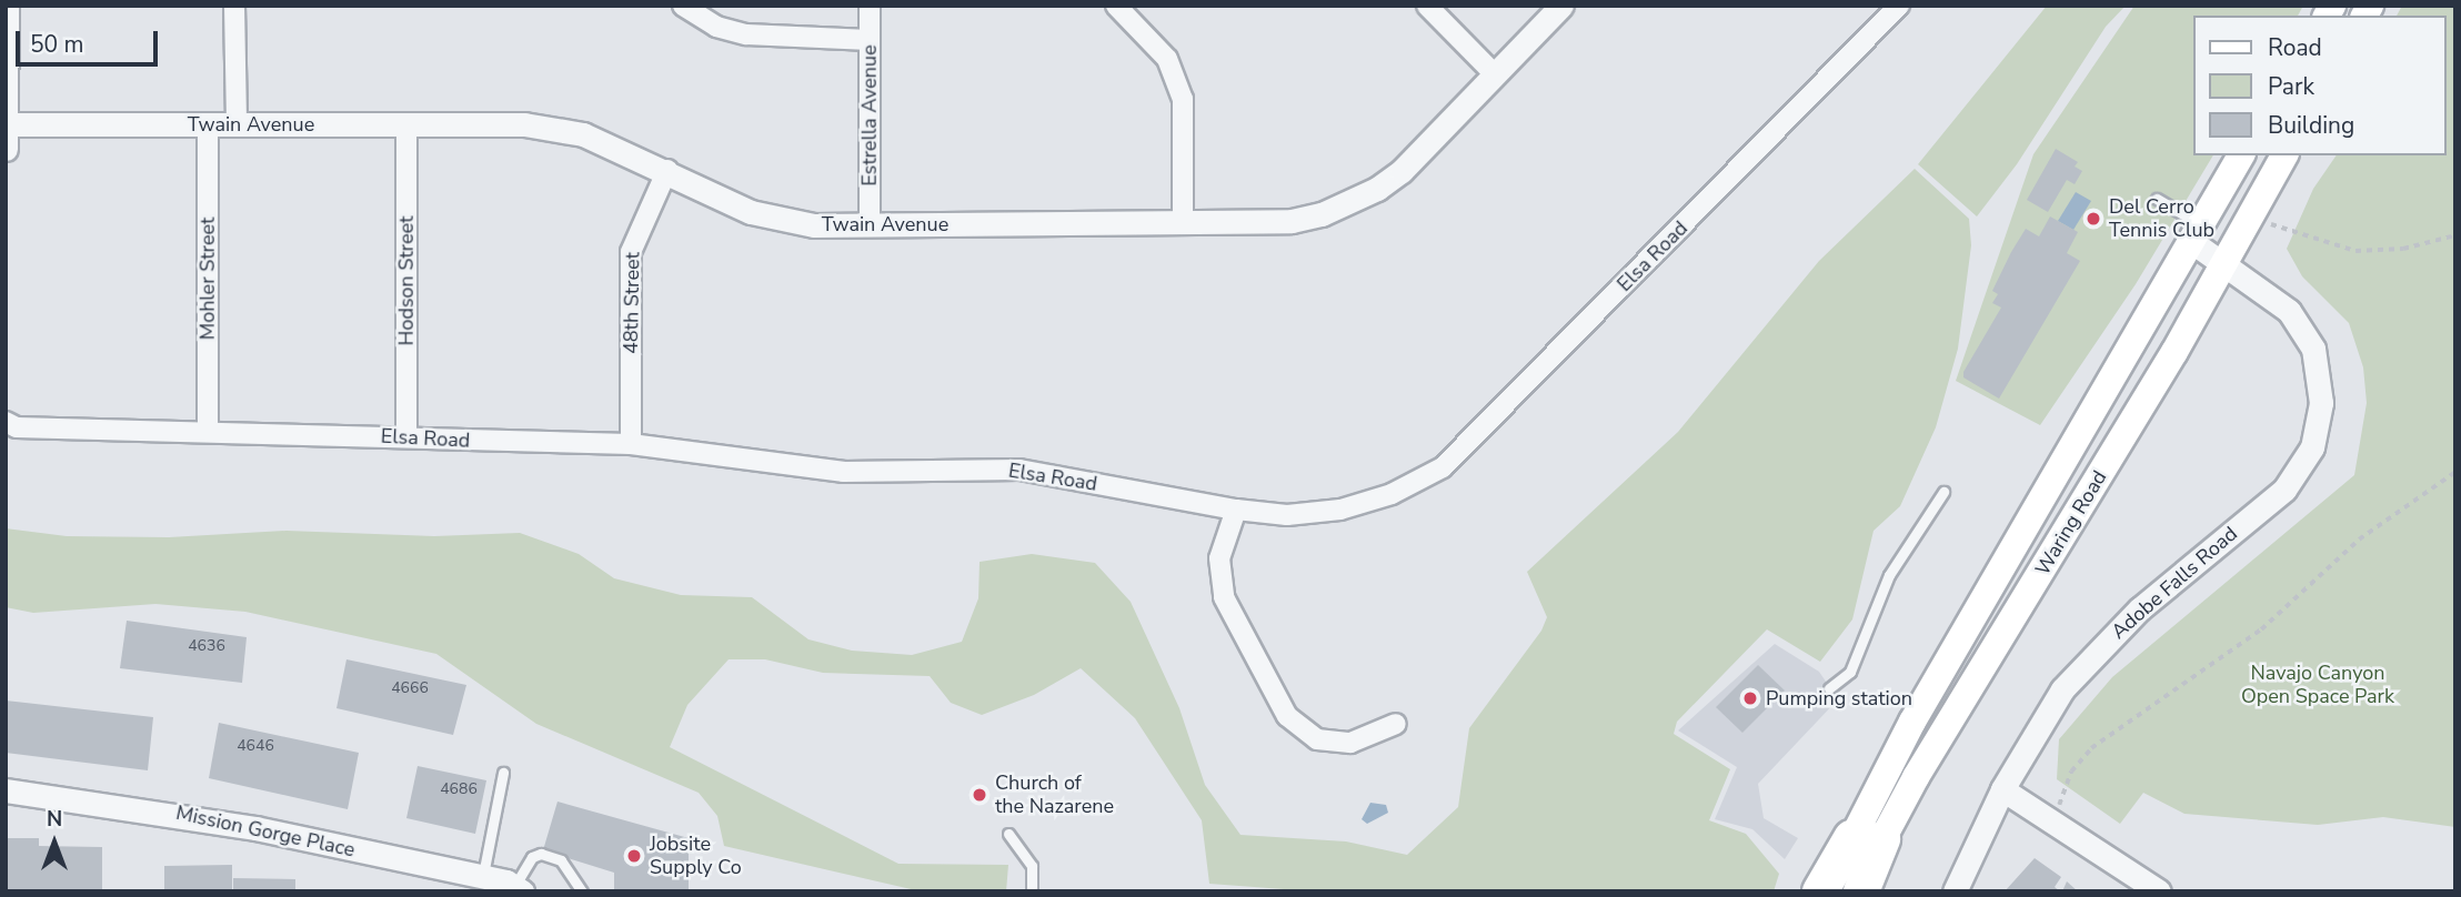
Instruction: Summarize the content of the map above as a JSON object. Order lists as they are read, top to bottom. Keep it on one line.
{"streets":{"main road":["Waring Road"],"street":["Estrella Avenue","Twain Avenue","Elsa Road","Mohler Street","Hodson Street","48th Street","Adobe Falls Road","Mission Gorge Place"]},"crossings":[["Estrella Avenue","Twain Avenue"],["Twain Avenue","Mohler Street"],["Twain Avenue","Hodson Street"],["Twain Avenue","48th Street"],["Elsa Road","Mohler Street"],["Elsa Road","Hodson Street"],["Elsa Road","48th Street"],["Waring Road","Adobe Falls Road"]],"parks":["Navajo Canyon Open Space Park"],"places":["Del Cerro Tennis Club","Pumping station","Church of the Nazarene","Jobsite Supply Co"],"house_numbers":["4636","4666","4646","4686"],"legend":["Road","Park","Building"],"scale_bar":"50 m","north":"top"}
